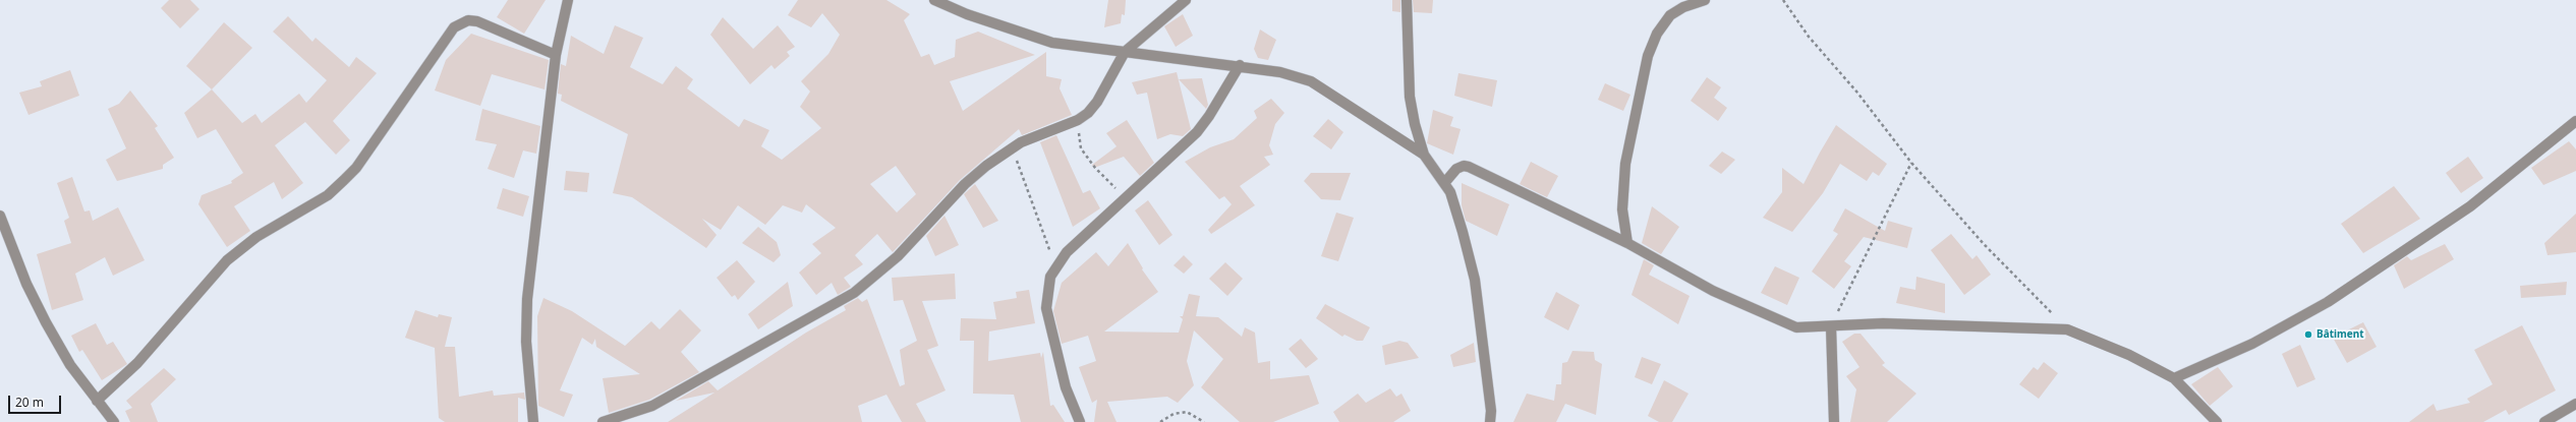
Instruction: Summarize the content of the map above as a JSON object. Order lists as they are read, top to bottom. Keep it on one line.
{"places":["Bâtiment"],"scale_bar":"20 m"}
